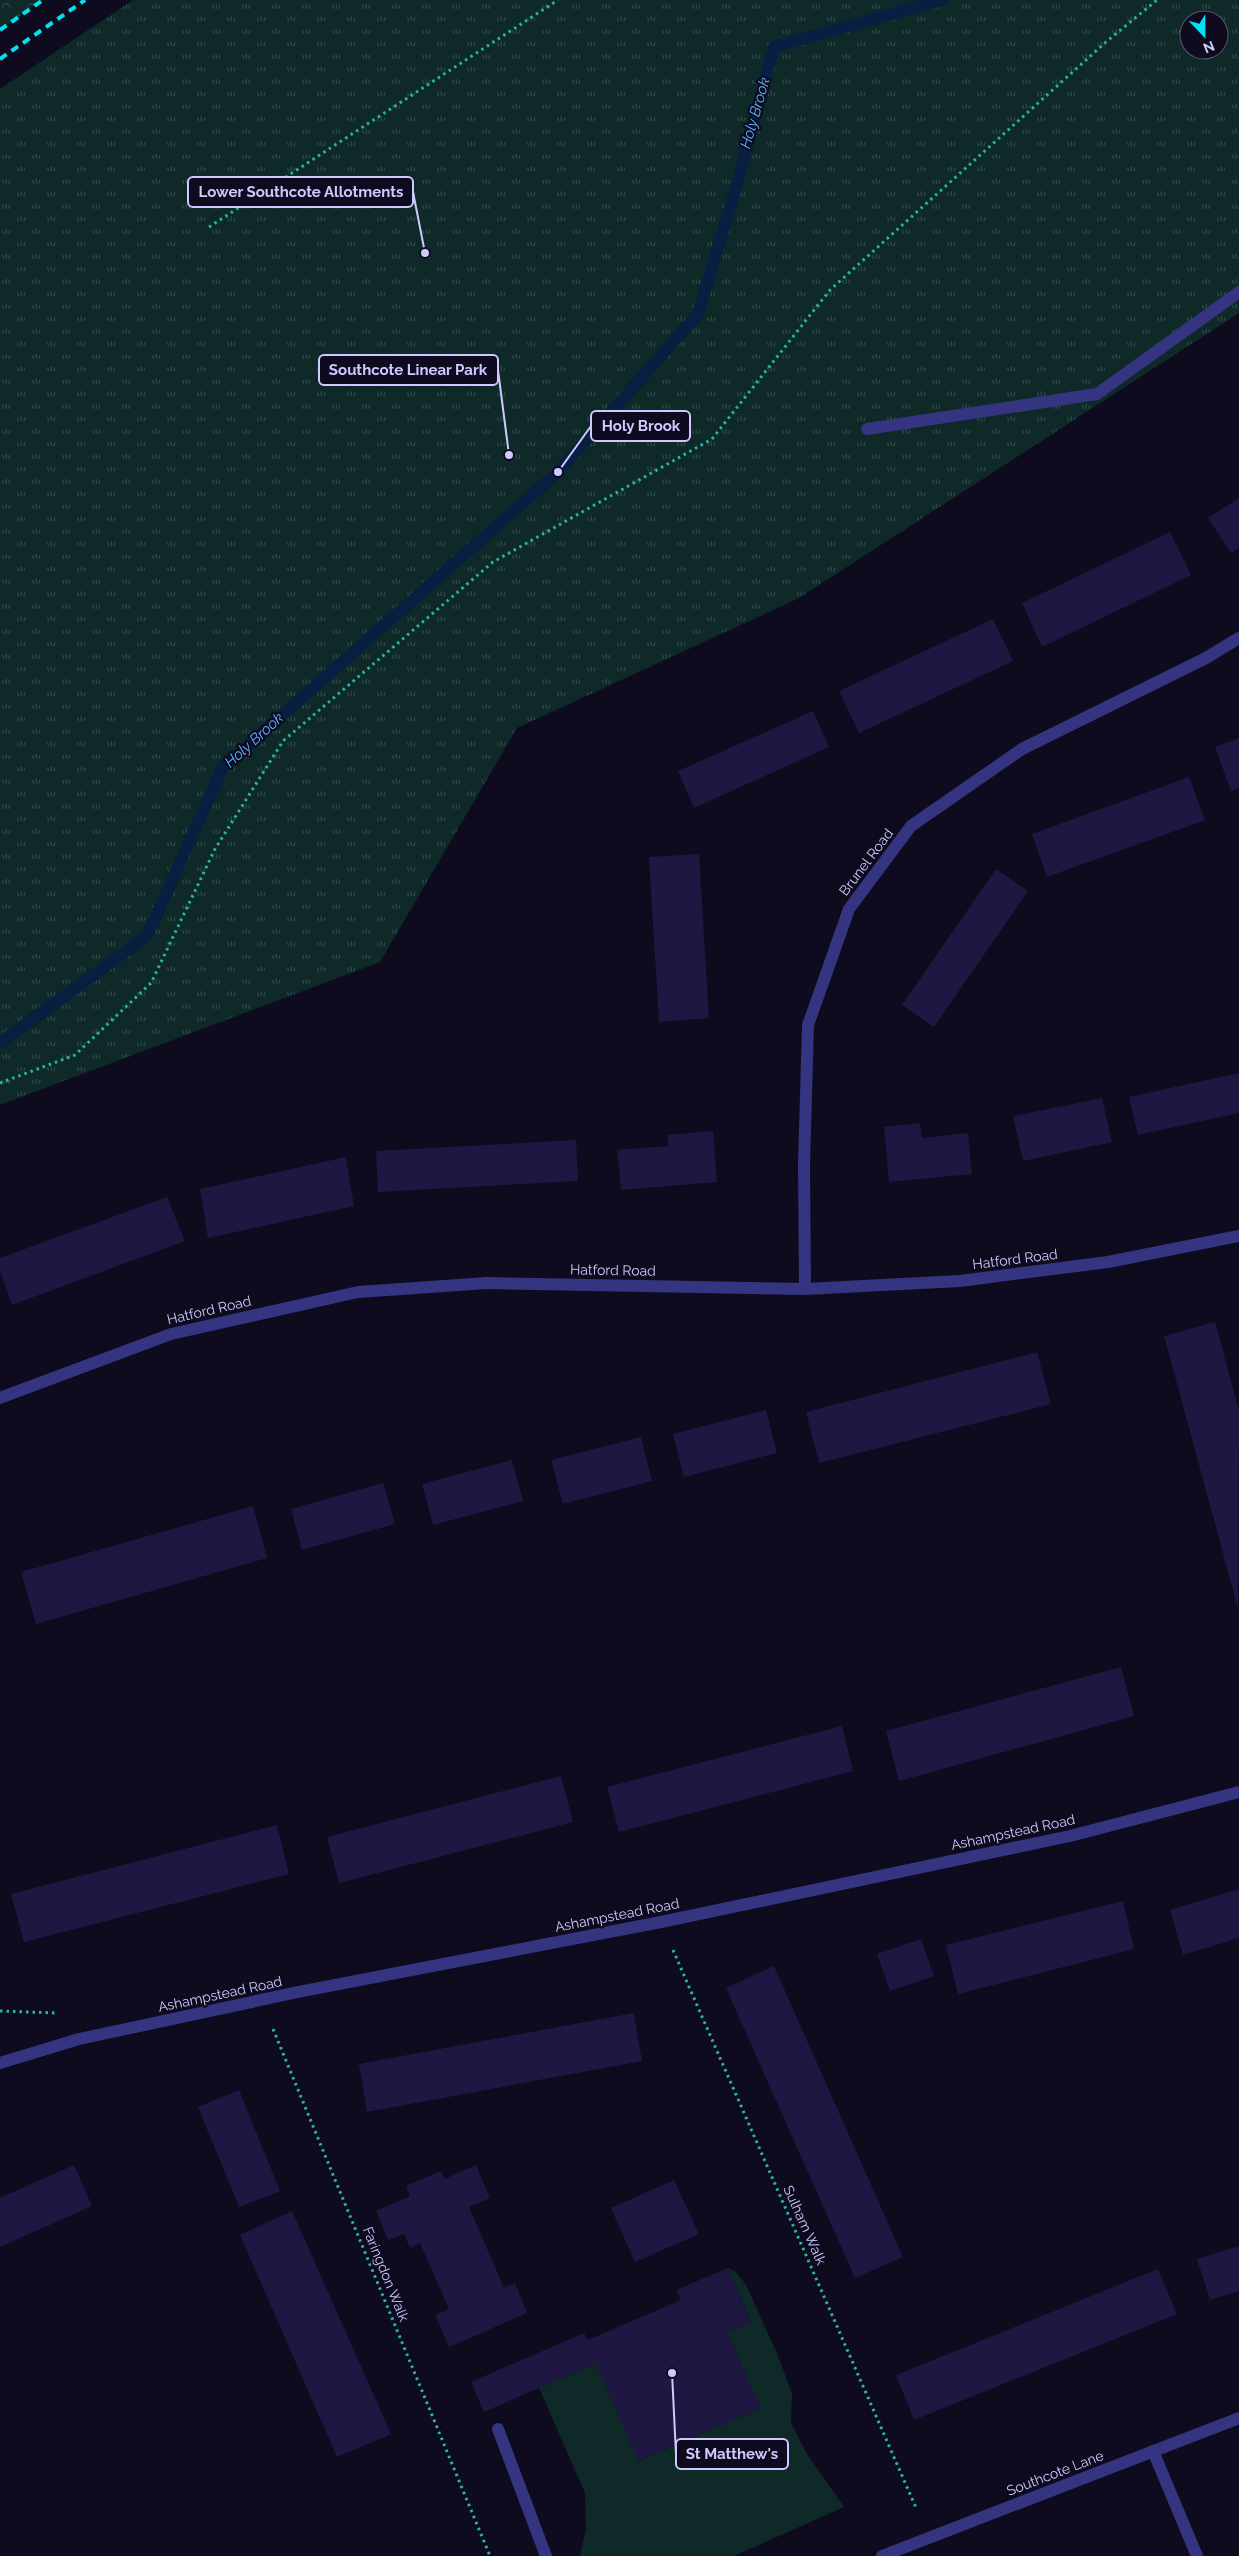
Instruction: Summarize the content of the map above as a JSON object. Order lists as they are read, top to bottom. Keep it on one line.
{"streets":{"street":["Brunel Road","Hatford Road","Ashampstead Road","Southcote Lane"],"path":["Sulham Walk","Faringdon Walk"]},"crossings":[["Brunel Road","Hatford Road"],["Ashampstead Road","Sulham Walk"],["Ashampstead Road","Faringdon Walk"],["Sulham Walk","Southcote Lane"]],"water":["Holy Brook"],"places":["Lower Southcote Allotments","Southcote Linear Park","Holy Brook","St Matthew's"],"north":"bottom"}
